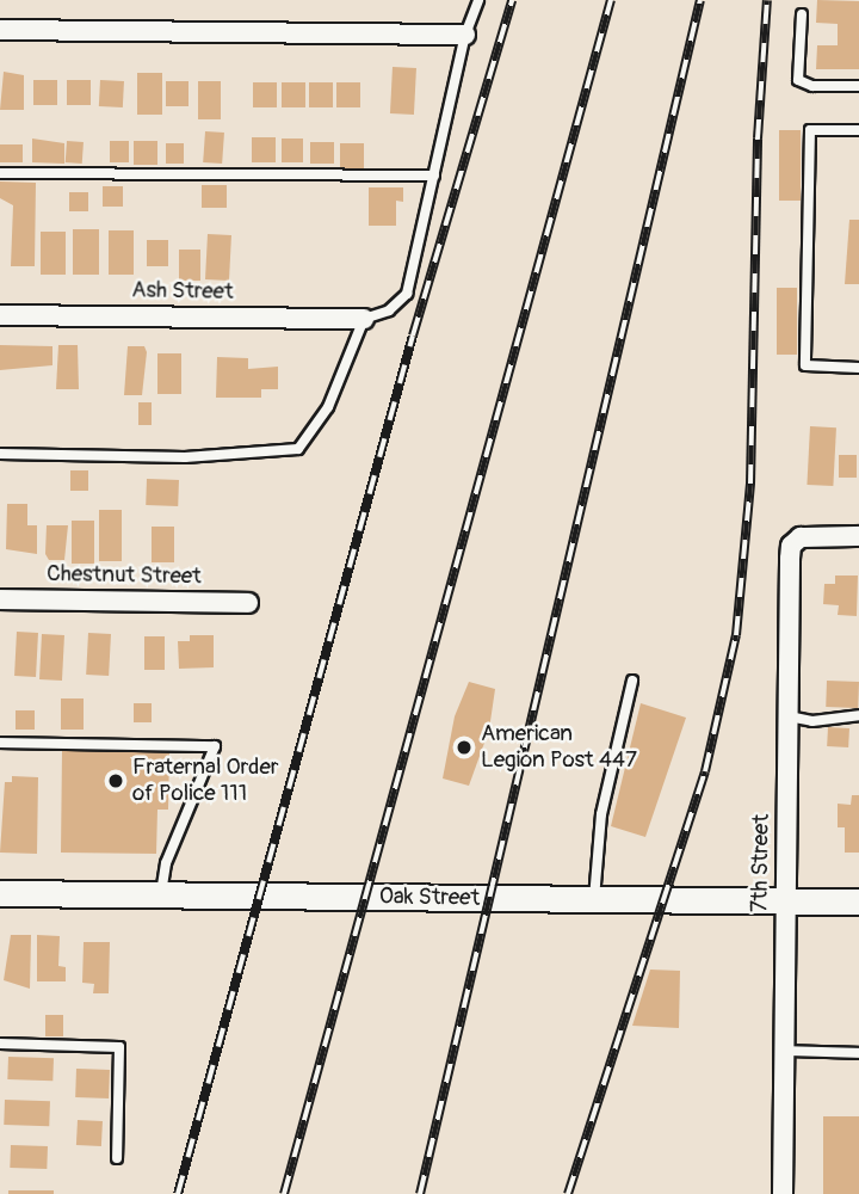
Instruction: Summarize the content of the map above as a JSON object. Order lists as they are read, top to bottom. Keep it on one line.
{"streets":{"street":["Ash Street","Chestnut Street","7th Street","Oak Street"]},"crossings":[["7th Street","Oak Street"]],"places":["American Legion Post 447","Fraternal Order of Police 111"]}
